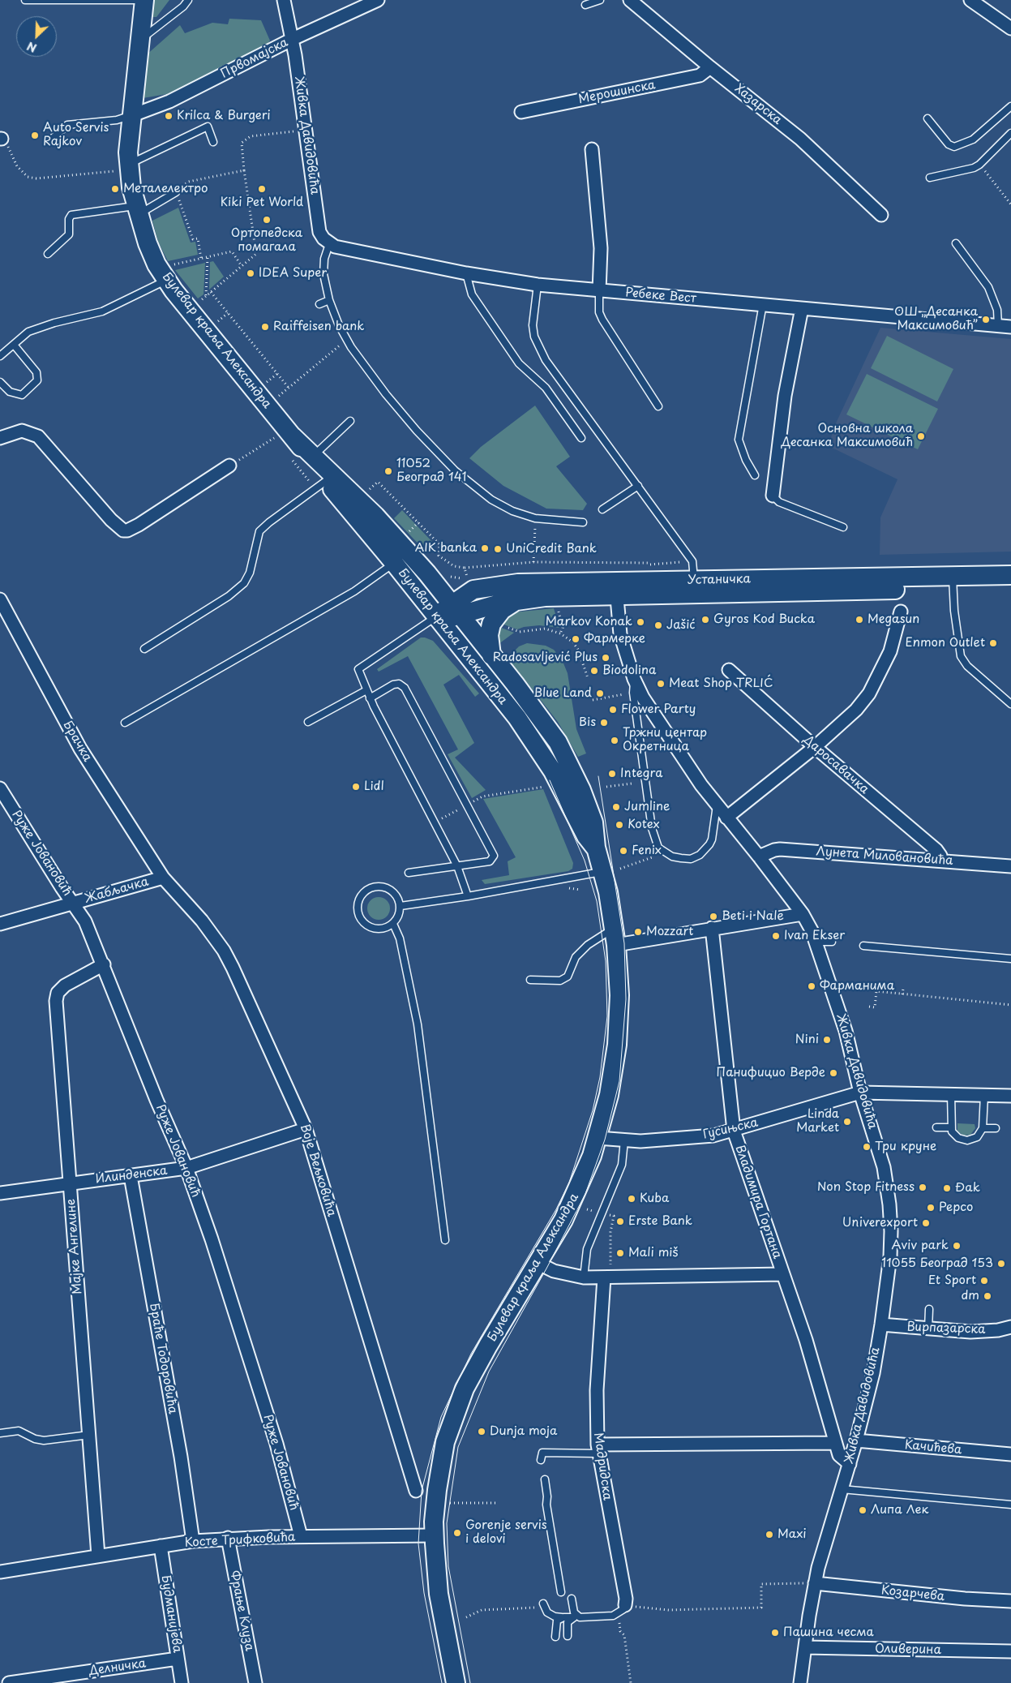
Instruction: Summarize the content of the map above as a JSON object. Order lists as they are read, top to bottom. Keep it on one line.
{"streets":{"main road":["Булевар краља Александра","Устаничка"],"street":["Првомајска","Мерошинска","Хазарска","Живка Давидовића","Ребеке Вест","Брачка","Даросавачка","Руже Јовановић","Лунета Миловановића","Жабљачка","Гусињска","Воје Вељковића","Илинденска","Владимира Гортана","Мајке Ангелине","Вирпазарска","Браће Тодоровића","Качићева","Мадридска","Косте Трифковића","Козарчева","Фрање Клуза","Будманијева","Оливерина","Делничка"]},"crossings":[["Првомајска","Живка Давидовића"],["Првомајска","Булевар краља Александра"],["Мерошинска","Хазарска"],["Живка Давидовића","Ребеке Вест"],["Живка Давидовића","Устаничка"],["Живка Давидовића","Лунета Миловановића"],["Живка Давидовића","Гусињска"],["Живка Давидовића","Владимира Гортана"],["Живка Давидовића","Вирпазарска"],["Живка Давидовића","Качићева"],["Живка Давидовића","Козарчева"],["Живка Давидовића","Оливерина"],["Булевар краља Александра","Устаничка"],["Булевар краља Александра","Гусињска"],["Булевар краља Александра","Косте Трифковића"],["Брачка","Жабљачка"],["Брачка","Воје Вељковића"],["Даросавачка","Лунета Миловановића"],["Руже Јовановић","Жабљачка"],["Руже Јовановић","Илинденска"],["Руже Јовановић","Мајке Ангелине"],["Руже Јовановић","Косте Трифковића"],["Жабљачка","Воје Вељковића"],["Гусињска","Владимира Гортана"],["Воје Вељковића","Илинденска"],["Илинденска","Мајке Ангелине"],["Илинденска","Браће Тодоровића"],["Мајке Ангелине","Косте Трифковића"],["Браће Тодоровића","Косте Трифковића"],["Косте Трифковића","Фрање Клуза"],["Косте Трифковића","Будманијева"],["Будманијева","Делничка"]],"places":["Krilca & Burgeri","Auto Servis Rajkov","Металелектро","Kiki Pet World","Ортопедска помагала","IDEA Super","ОШ „Десанка Максимовић”","Raiffeisen bank","Основна школа Десанка Максимовић","11052 Београд 141","AIK banka","UniCredit Bank","Gyros Kod Bucka","Megasun","Markov Konak","Jašić","Фармерке","Enmon Outlet","Radosavljević Plus","Biodolina","Meat Shop TRLIĆ","Blue Land","Flower Party","Bis","Тржни центар Окретница","Integra","Lidl","Jumline","Kotex","Fenix","Beti i Nale","Mozzart","Ivan Ekser","Фарманима","Nini","Панифицио Верде","Linda Market","Три круне","Non Stop Fitness","Đak","Kuba","Pepco","Erste Bank","Univerexport","Aviv park","Mali miš","11055 Београд 153","Et Sport","dm","Dunja moja","Липа Лек","Gorenje servis i delovi","Maxi","Пашина чесма"],"north":"bottom left"}
